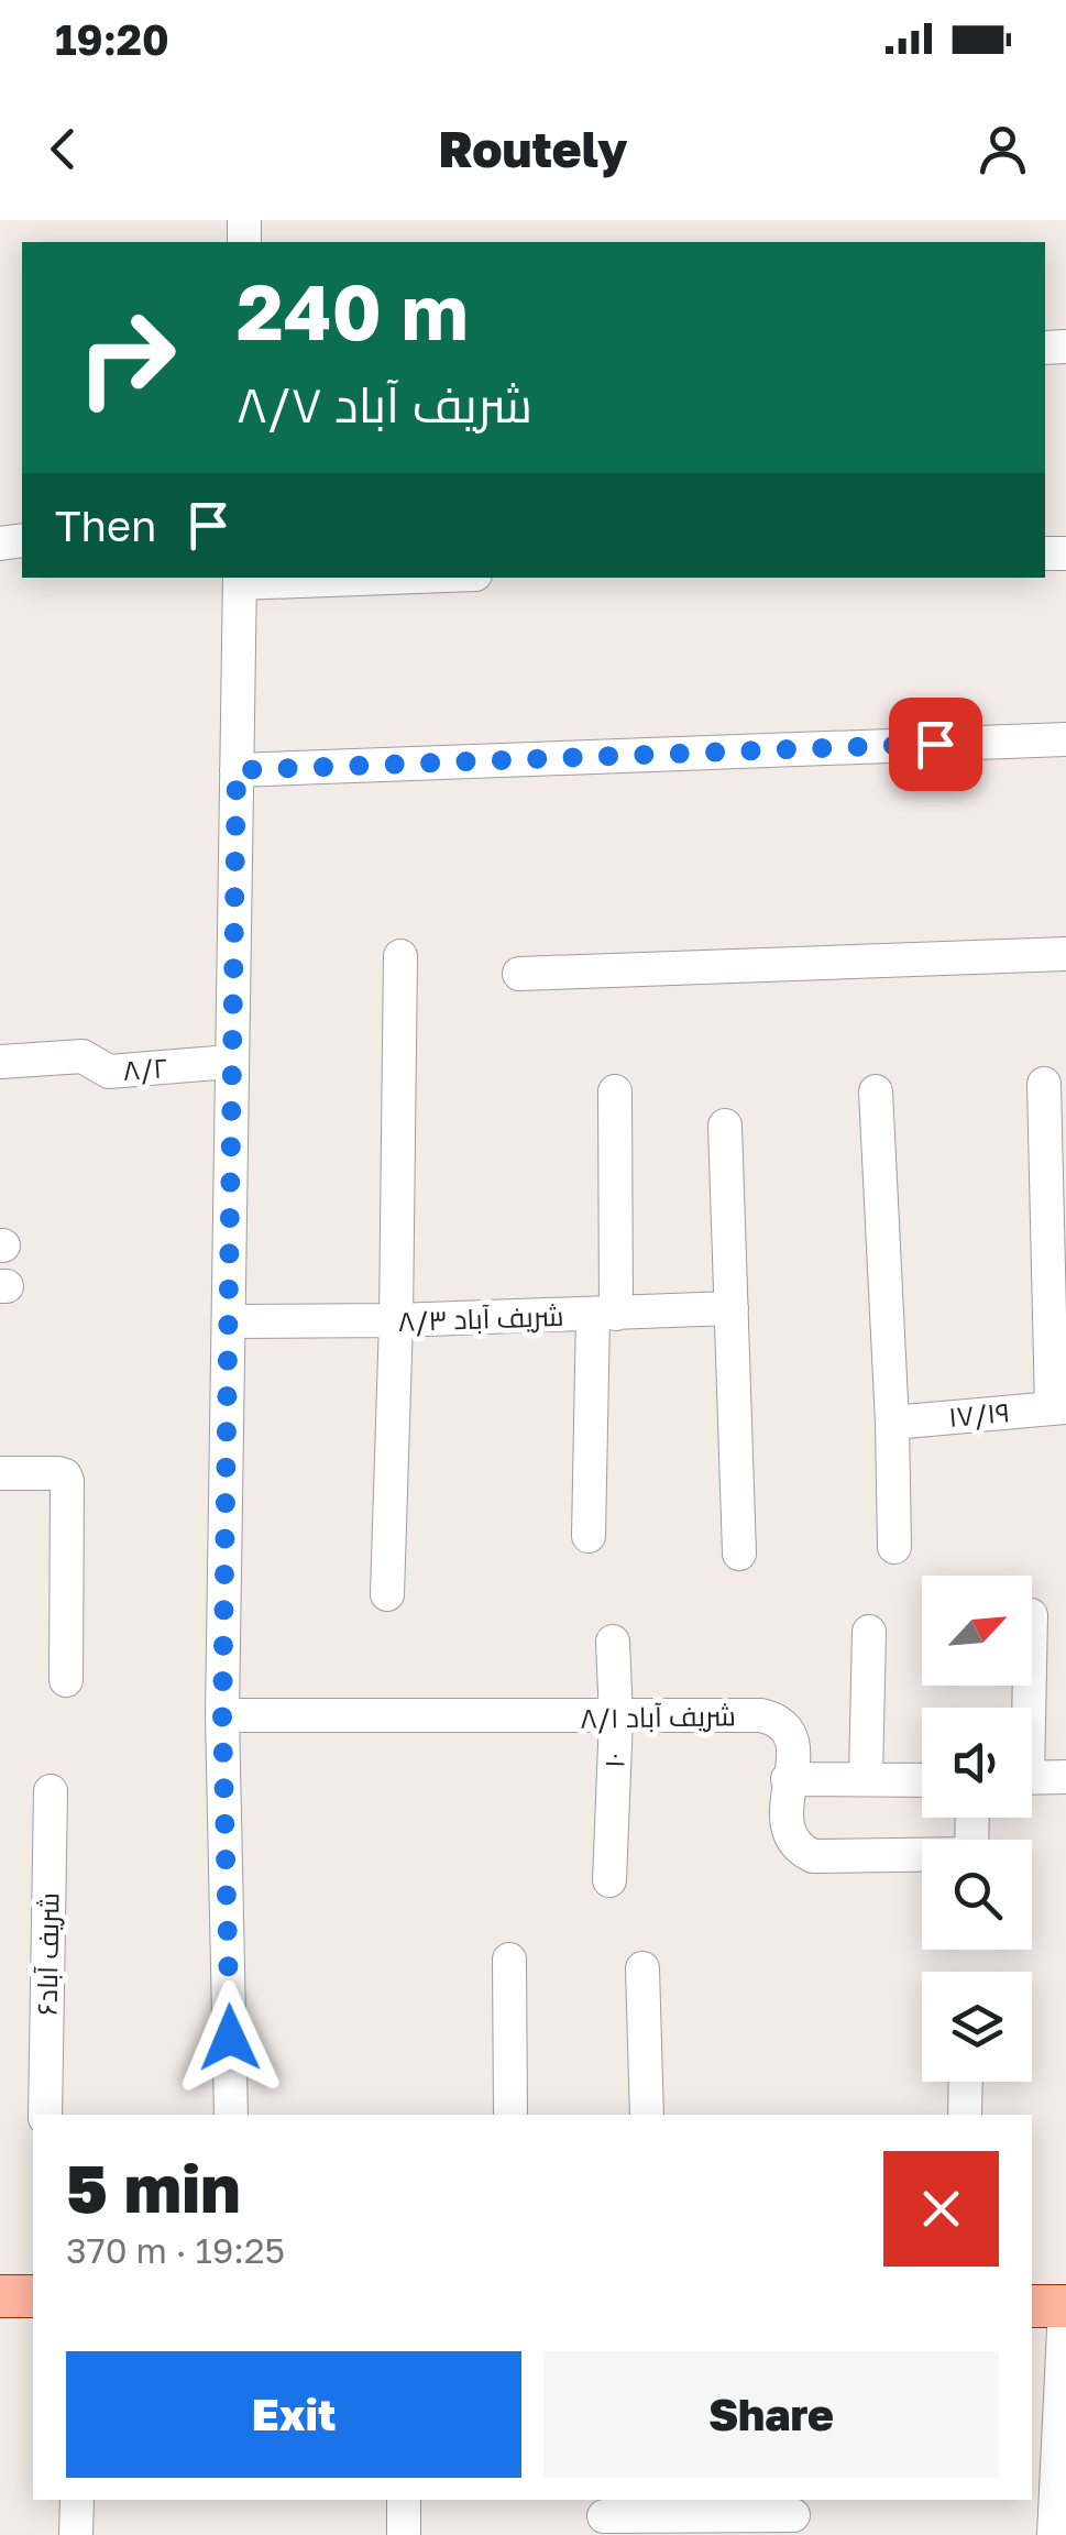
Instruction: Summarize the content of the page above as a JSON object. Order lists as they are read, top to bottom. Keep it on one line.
{"streets":{"street":["۸/۲","شریف آباد ۸/۳","۱۷/۱۹","شریف آباد ۸/۱","۱۰","شریف آباد۶"]},"crossings":[["شریف آباد ۸/۱","۱۰"]],"north":"top right","page":{"status":"19:20","header":"Routely","turn":["240 m","شریف آباد ۸/۷"],"then":"Then","heading":["5 min","370 m · 19:25"],"buttons":["Exit","Share"]}}
